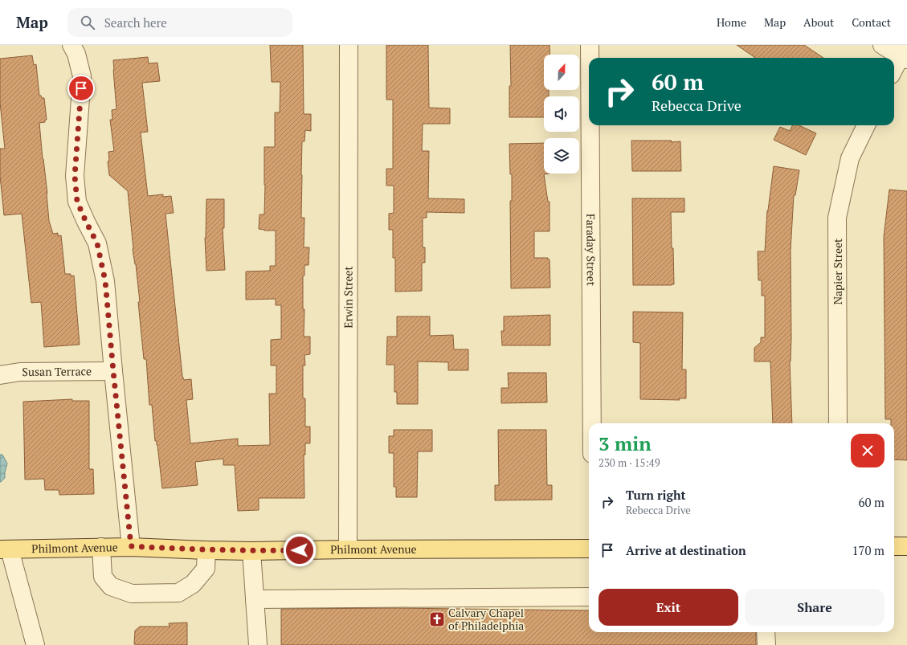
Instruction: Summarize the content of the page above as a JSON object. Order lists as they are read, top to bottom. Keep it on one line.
{"streets":{"main road":["Philmont Avenue"],"street":["Faraday Street","Napier Street","Erwin Street","Susan Terrace"]},"crossings":[["Erwin Street","Philmont Avenue"]],"places":{"church":["Calvary Chapel of Philadelphia"]},"north":"top","page":{"header":"Map","search":"Search here","nav":["Home","Map","About","Contact"],"turn":["60 m","Rebecca Drive"],"heading":["3 min","230 m · 15:49"],"list":[{"name":"Turn right","note":"Rebecca Drive","value":"60 m"},{"name":"Arrive at destination","value":"170 m"}],"buttons":["Exit","Share"]}}
